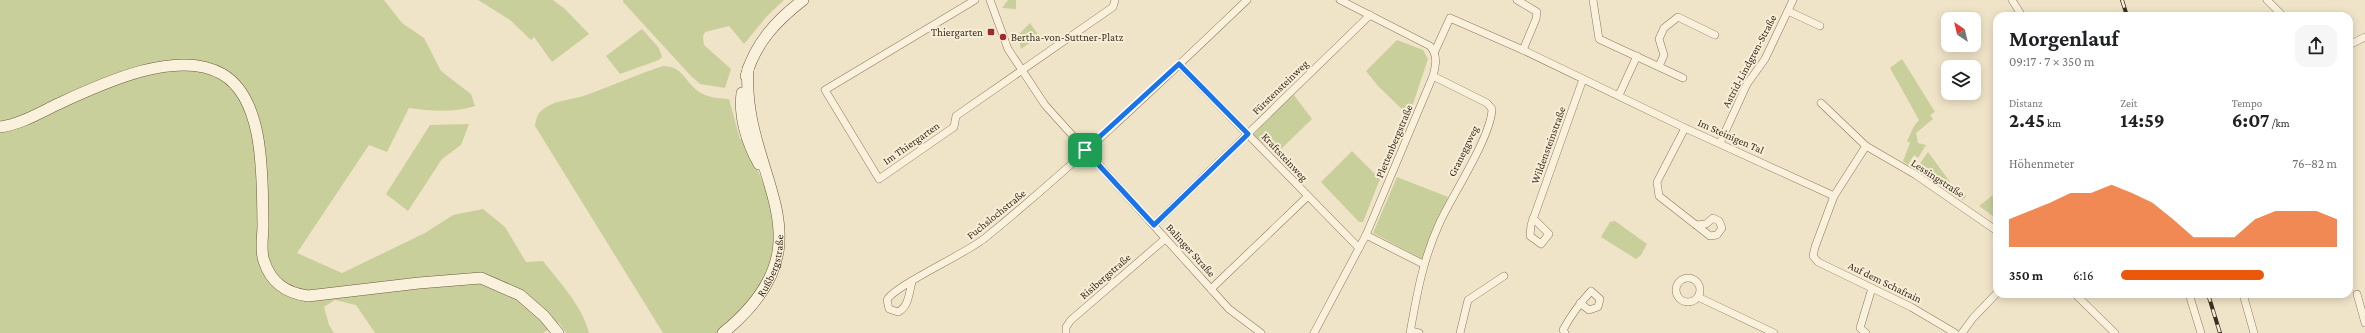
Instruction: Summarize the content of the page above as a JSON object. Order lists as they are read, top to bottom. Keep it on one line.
{"streets":{"street":["Astrid-Lindgren-Straße","Fürstensteinweg","Im Steinigen Tal","Plettenbergstraße","Im Thiergarten","Wildensteinstraße","Graneggweg","Kraftsteinweg","Lessingstraße","Fuchslochstraße","Balinger Straße","Rußbergstraße","Risibergstraße","Auf dem Schafrain"]},"crossings":[["Astrid-Lindgren-Straße","Im Steinigen Tal"],["Fürstensteinweg","Kraftsteinweg"],["Fürstensteinweg","Balinger Straße"],["Im Steinigen Tal","Plettenbergstraße"],["Im Steinigen Tal","Wildensteinstraße"],["Im Steinigen Tal","Auf dem Schafrain"],["Plettenbergstraße","Graneggweg"],["Plettenbergstraße","Kraftsteinweg"],["Im Thiergarten","Balinger Straße"],["Fuchslochstraße","Balinger Straße"],["Balinger Straße","Risibergstraße"]],"places":{"transit":["Thiergarten"],"other":["Bertha-von-Suttner-Platz"]},"north":"top left","page":{"heading":["Morgenlauf","09:17 · 7 × 350 m"],"stats":[["Distanz","2.45 km"],["Zeit","14:59"],["Tempo","6:07 /km"]],"chart":["Höhenmeter","76–82 m"],"list":[{"name":"350 m","note":"6:16"}]}}
